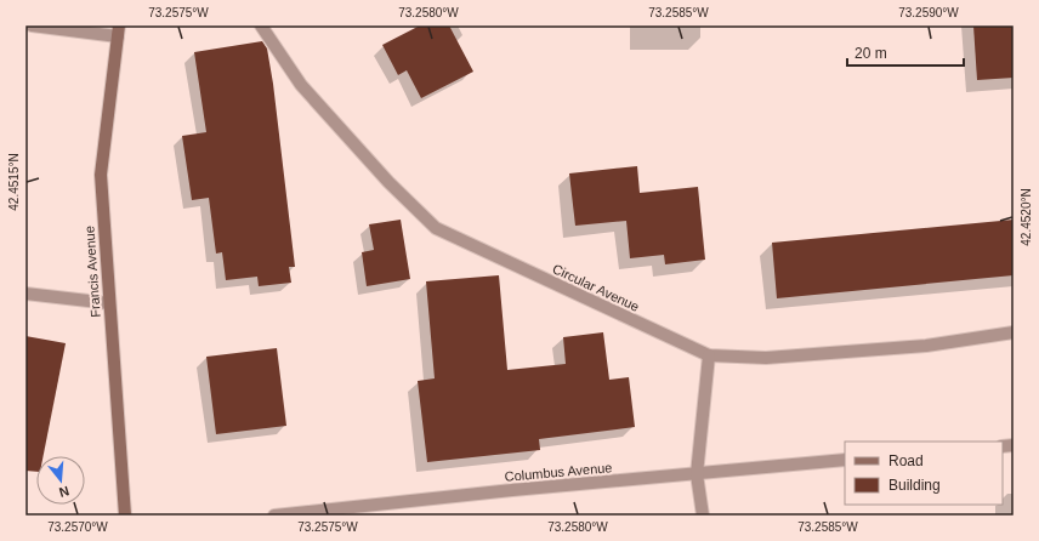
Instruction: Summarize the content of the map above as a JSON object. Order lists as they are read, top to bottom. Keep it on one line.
{"streets":{"street":["Francis Avenue","Circular Avenue","Columbus Avenue"]},"legend":["Road","Building"],"scale_bar":"20 m","north":"bottom","coordinates":["73.2575°W","73.2580°W","73.2585°W","73.2590°W","42.4515°N","42.4520°N","73.2570°W"]}
